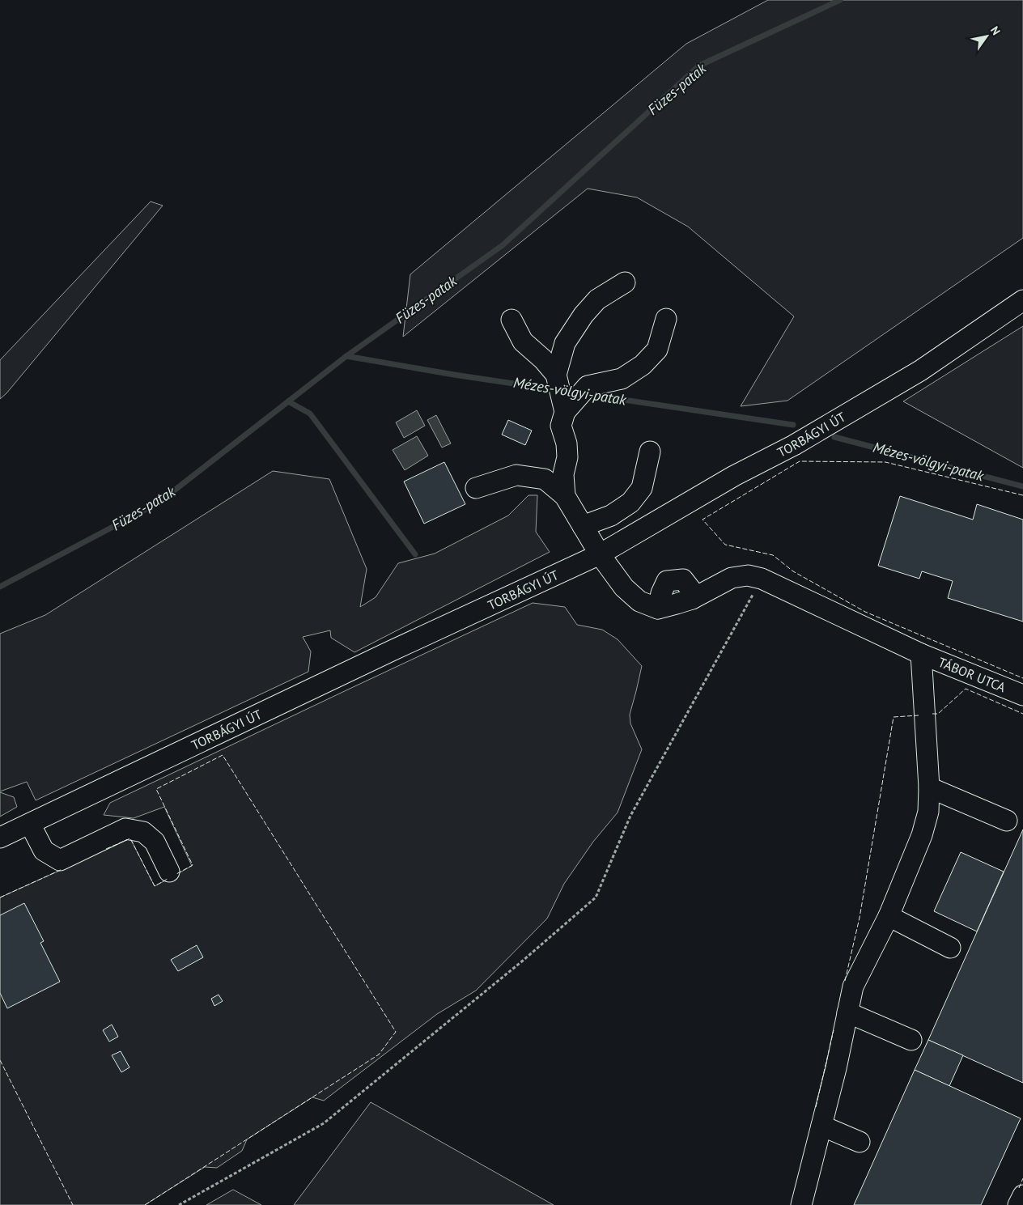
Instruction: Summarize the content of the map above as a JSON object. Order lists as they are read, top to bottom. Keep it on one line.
{"streets":{"street":["TORBÁGYI ÚT","TÁBOR UTCA"]},"crossings":[["TORBÁGYI ÚT","TÁBOR UTCA"]],"water":["Füzes-patak","Mézes-völgyi-patak"],"north":"top right"}
